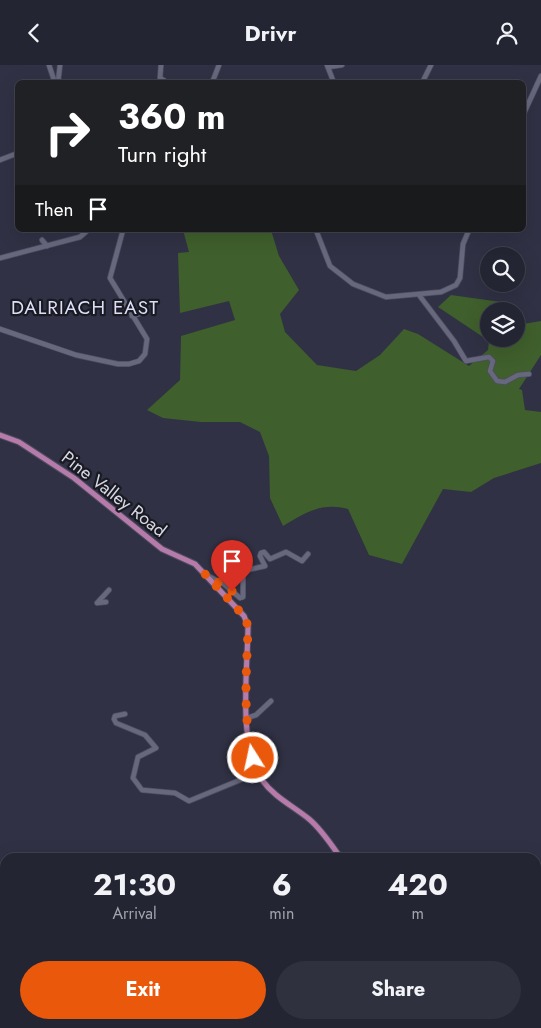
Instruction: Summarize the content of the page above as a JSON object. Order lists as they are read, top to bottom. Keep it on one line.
{"streets":{"main road":["Pine Valley Road"]},"districts":["DALRIACH EAST"],"page":{"header":"Drivr","turn":["360 m","Turn right"],"then":"Then","eta":["21:30","Arrival","6","min","420","m"],"buttons":["Exit","Share"]}}
